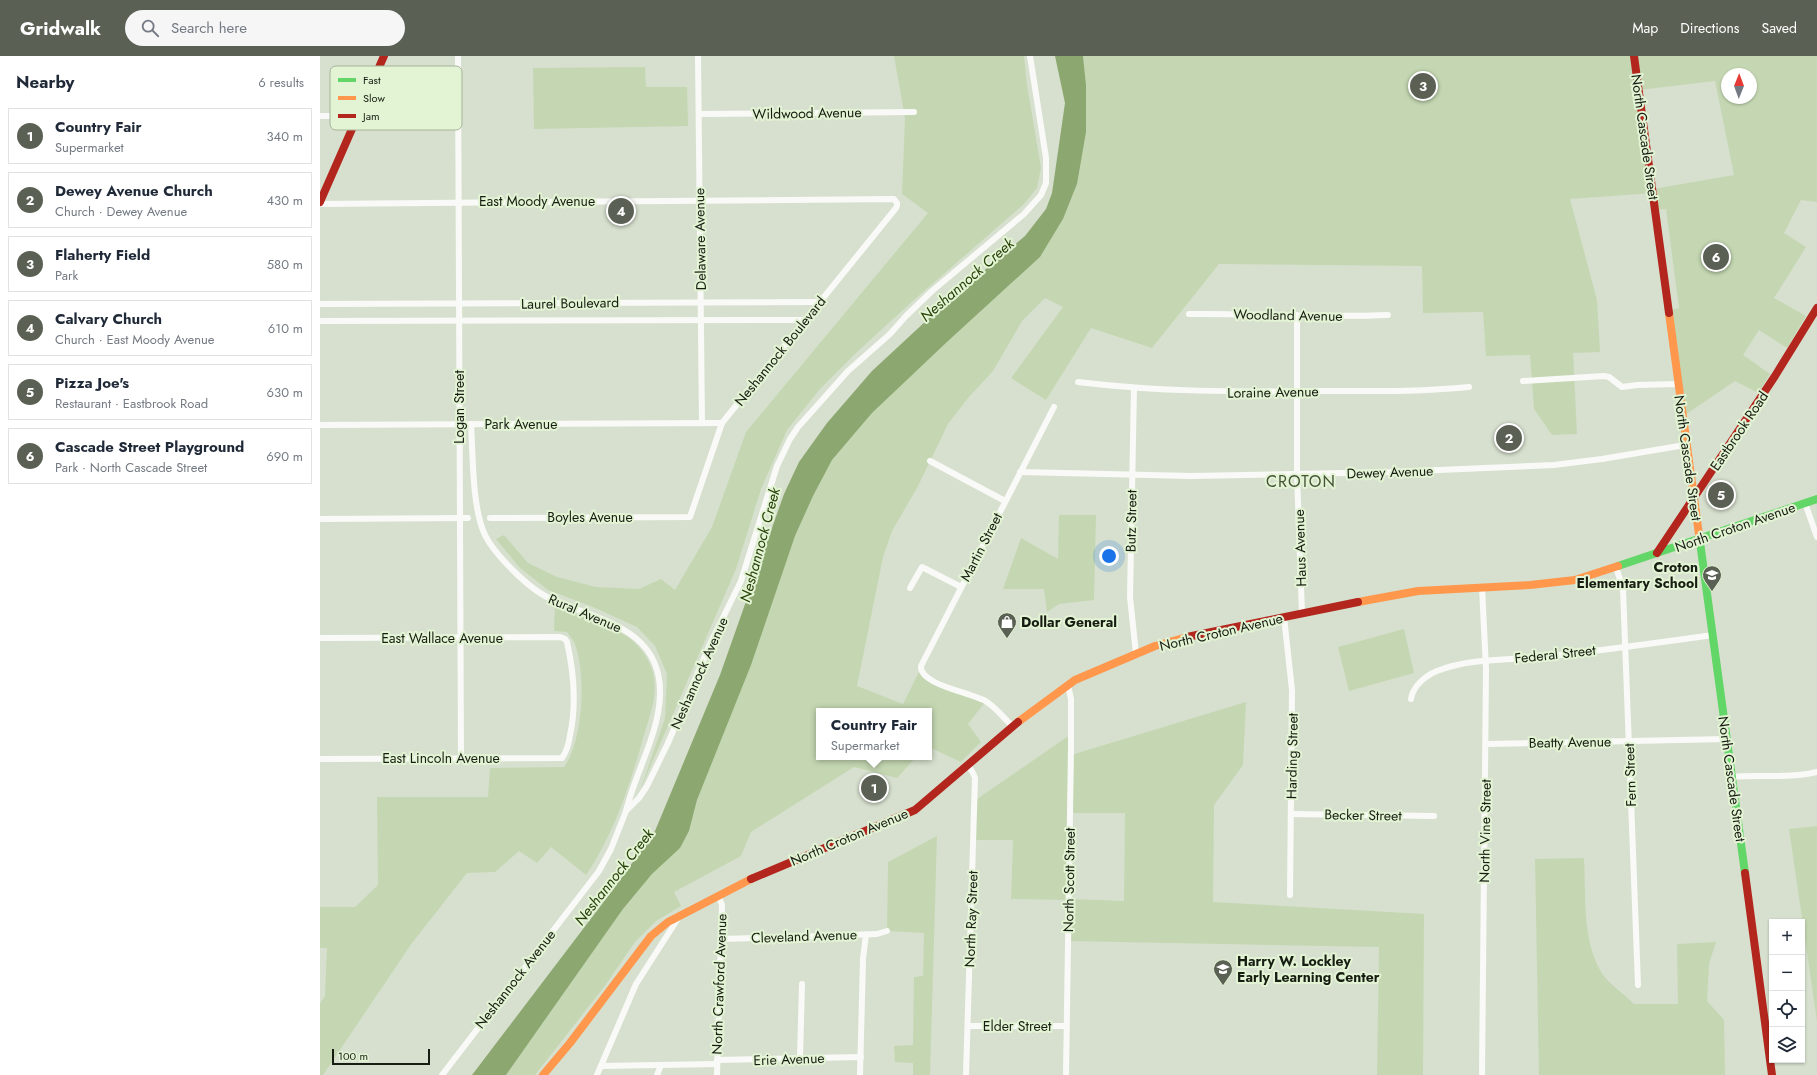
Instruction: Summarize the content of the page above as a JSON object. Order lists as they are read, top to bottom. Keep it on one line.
{"streets":{"main road":["North Cascade Street","Eastbrook Road","North Croton Avenue"],"street":["Wildwood Avenue","East Moody Avenue","Delaware Avenue","Laurel Boulevard","Woodland Avenue","Neshannock Boulevard","Loraine Avenue","Logan Street","Park Avenue","Dewey Avenue","Boyles Avenue","Butz Street","Martin Street","Haus Avenue","Rural Avenue","East Wallace Avenue","Federal Street","Neshannock Avenue","Beatty Avenue","Harding Street","East Lincoln Avenue","Fern Street","Becker Street","North Vine Street","North Scott Street","North Ray Street","Cleveland Avenue","North Crawford Avenue","Elder Street","Erie Avenue"]},"crossings":[["Wildwood Avenue","Delaware Avenue"],["North Cascade Street","Eastbrook Road"],["North Cascade Street","Dewey Avenue"],["North Cascade Street","North Croton Avenue"],["North Cascade Street","Federal Street"],["North Cascade Street","Beatty Avenue"],["East Moody Avenue","Delaware Avenue"],["East Moody Avenue","Neshannock Boulevard"],["East Moody Avenue","Logan Street"],["Delaware Avenue","Laurel Boulevard"],["Delaware Avenue","Park Avenue"],["Laurel Boulevard","Neshannock Boulevard"],["Laurel Boulevard","Logan Street"],["Woodland Avenue","Haus Avenue"],["Neshannock Boulevard","Park Avenue"],["Neshannock Boulevard","Boyles Avenue"],["Loraine Avenue","Butz Street"],["Loraine Avenue","Haus Avenue"],["Logan Street","Park Avenue"],["Logan Street","East Wallace Avenue"],["Logan Street","East Lincoln Avenue"],["Park Avenue","Rural Avenue"],["Eastbrook Road","North Croton Avenue"],["Dewey Avenue","Butz Street"],["Dewey Avenue","Martin Street"],["Dewey Avenue","Haus Avenue"],["Butz Street","North Croton Avenue"],["North Croton Avenue","Martin Street"],["North Croton Avenue","Haus Avenue"],["North Croton Avenue","Harding Street"],["North Croton Avenue","Fern Street"],["North Croton Avenue","North Vine Street"],["North Croton Avenue","North Scott Street"],["North Croton Avenue","North Ray Street"],["North Croton Avenue","North Crawford Avenue"],["Rural Avenue","Neshannock Avenue"],["East Wallace Avenue","East Lincoln Avenue"],["Federal Street","Fern Street"],["Federal Street","North Vine Street"],["Beatty Avenue","Fern Street"],["Beatty Avenue","North Vine Street"],["Harding Street","Becker Street"],["North Scott Street","Elder Street"],["North Ray Street","Elder Street"],["Cleveland Avenue","North Crawford Avenue"],["North Crawford Avenue","Erie Avenue"]],"districts":["CROTON"],"water":["Neshannock Creek"],"places":{"school or university":["Croton Elementary School","Harry W. Lockley Early Learning Center"],"shop":["Dollar General"]},"legend":["Fast","Slow","Jam"],"scale_bar":"100 m","north":"top","page":{"header":"Gridwalk","search":"Search here","nav":["Map","Directions","Saved"],"heading":["Nearby","6 results"],"pins":["3","4","6","2","5","1"],"list":[{"mark":"1","name":"Country Fair","note":"Supermarket","value":"340 m"},{"mark":"2","name":"Dewey Avenue Church","note":"Church · Dewey Avenue","value":"430 m"},{"mark":"3","name":"Flaherty Field","note":"Park","value":"580 m"},{"mark":"4","name":"Calvary Church","note":"Church · East Moody Avenue","value":"610 m"},{"mark":"5","name":"Pizza Joe's","note":"Restaurant · Eastbrook Road","value":"630 m"},{"mark":"6","name":"Cascade Street Playground","note":"Park · North Cascade Street","value":"690 m"}],"popup":["Country Fair","Supermarket"],"map_buttons":["+","−"],"scale":"100 m"}}
